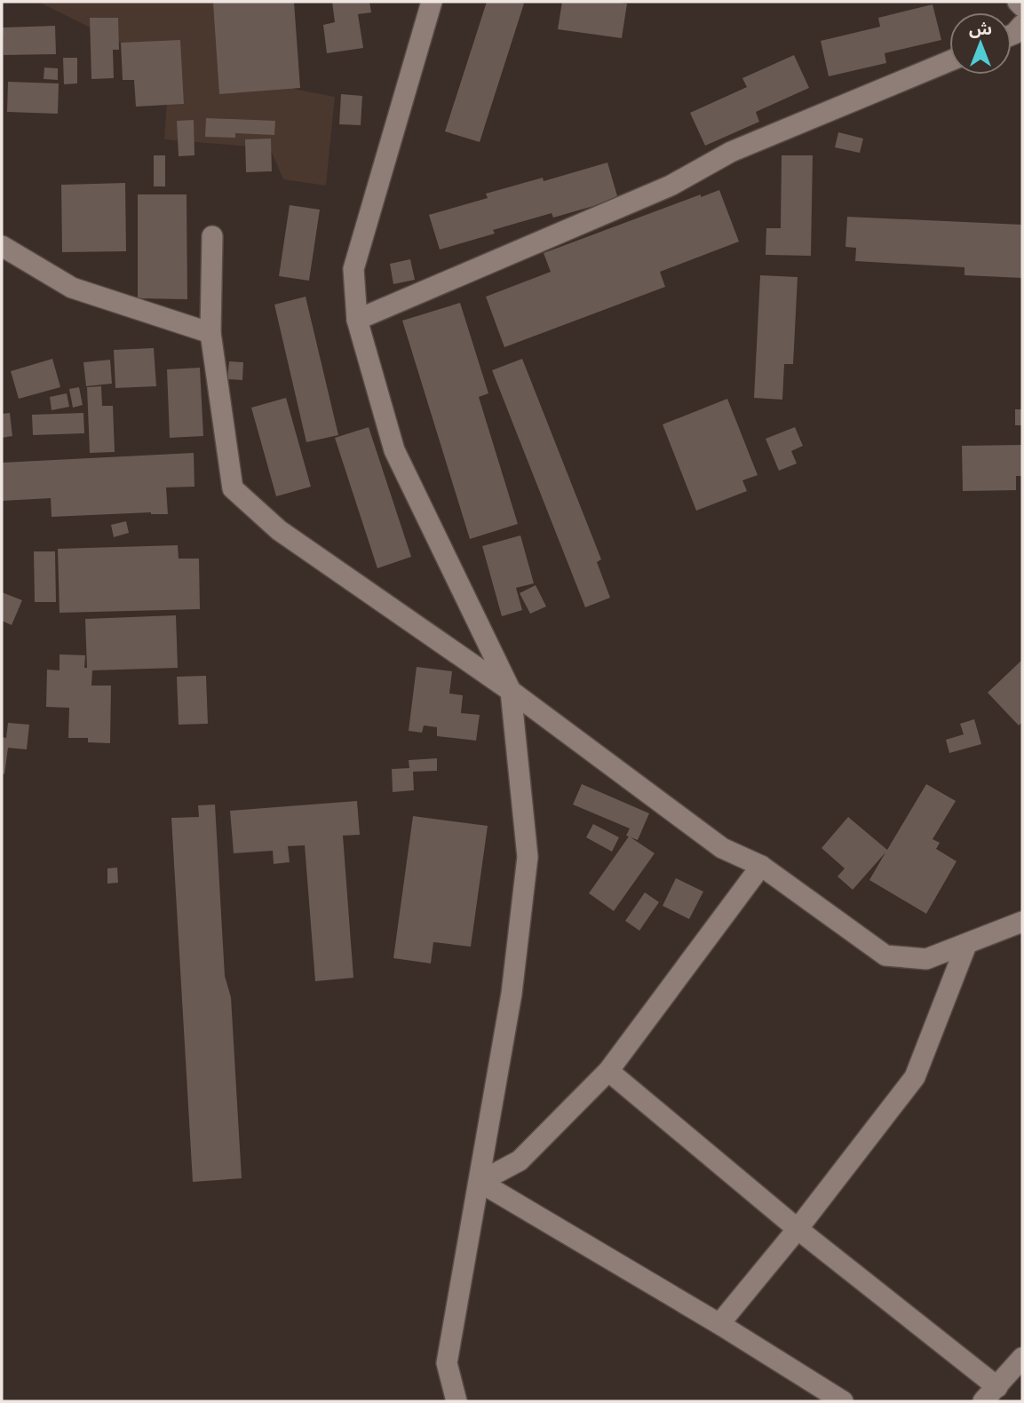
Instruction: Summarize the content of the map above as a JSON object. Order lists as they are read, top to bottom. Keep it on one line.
{"north":"top"}
